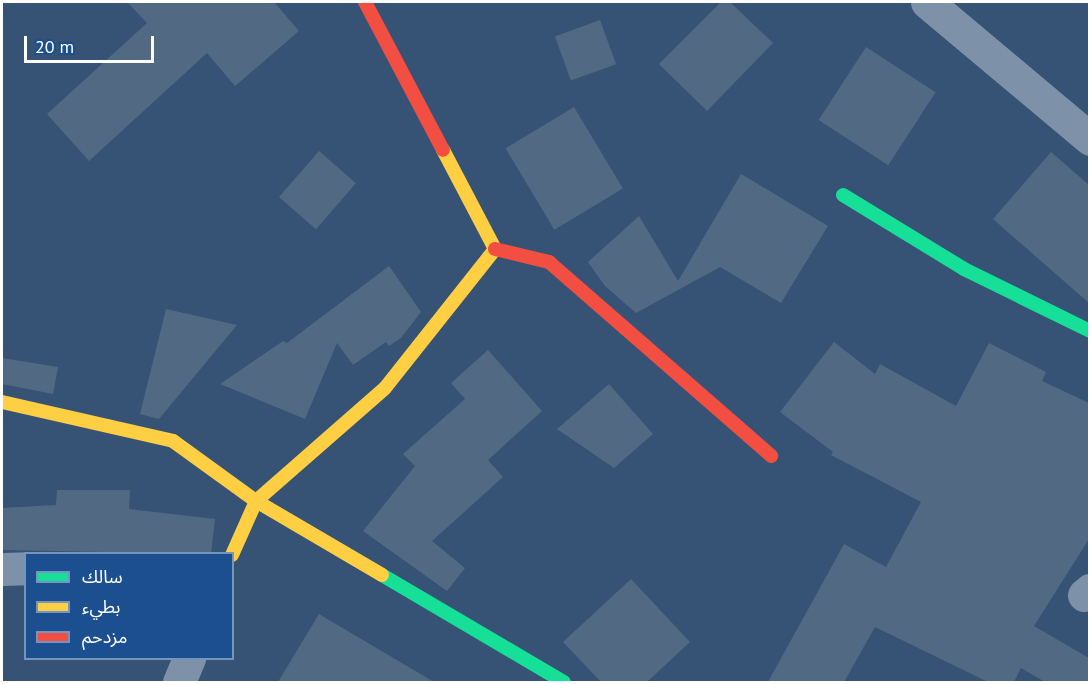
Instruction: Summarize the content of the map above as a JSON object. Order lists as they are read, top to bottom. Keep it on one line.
{"legend":["سالك","بطيء","مزدحم"],"scale_bar":"20 m"}
